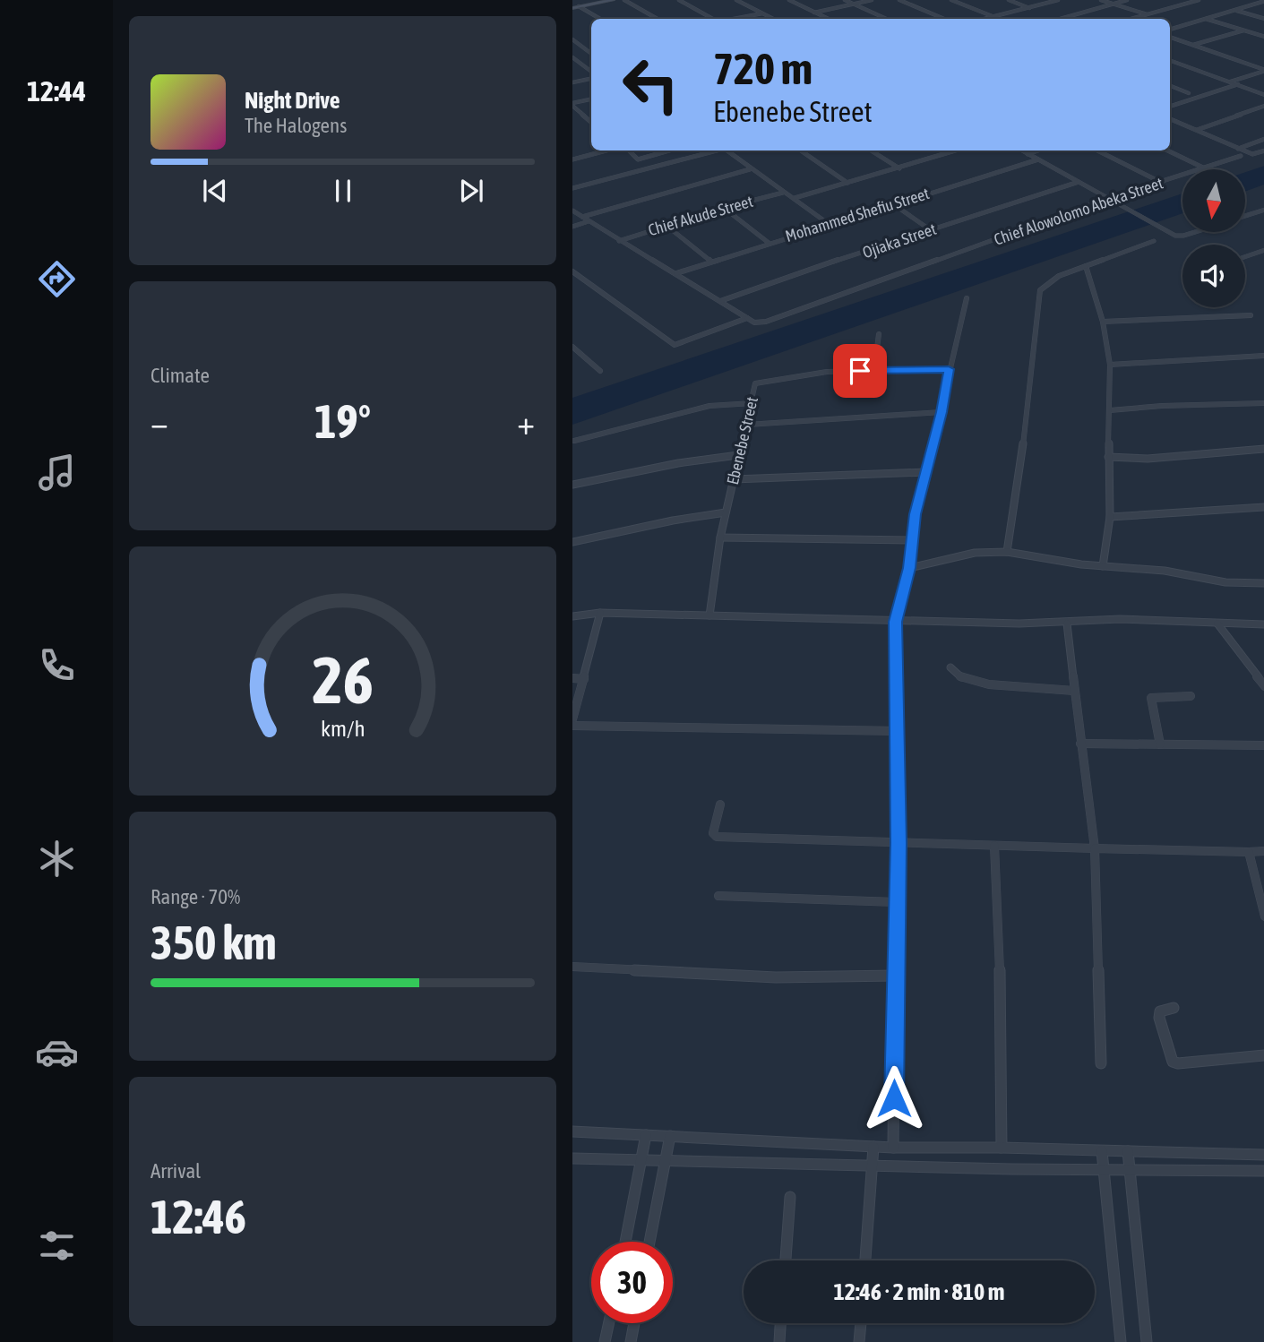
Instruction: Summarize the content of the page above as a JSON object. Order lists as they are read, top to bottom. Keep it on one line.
{"streets":{"street":["Chief Alowolomo Abeka Street","Mohammed Shefiu Street","Chief Akude Street","Ojiaka Street","Ebenebe Street"]},"north":"bottom","page":{"tabs":"12:44","turn":["720 m","Ebenebe Street"],"song":["Night Drive","The Halogens"],"tile":["Climate",["Range · 70%","350 km"],["Arrival","12:46"]],"heat":["−","19°","+"],"limit":"30","trip":"12:46 · 2 min · 810 m","gauge":["26","km/h"]}}
